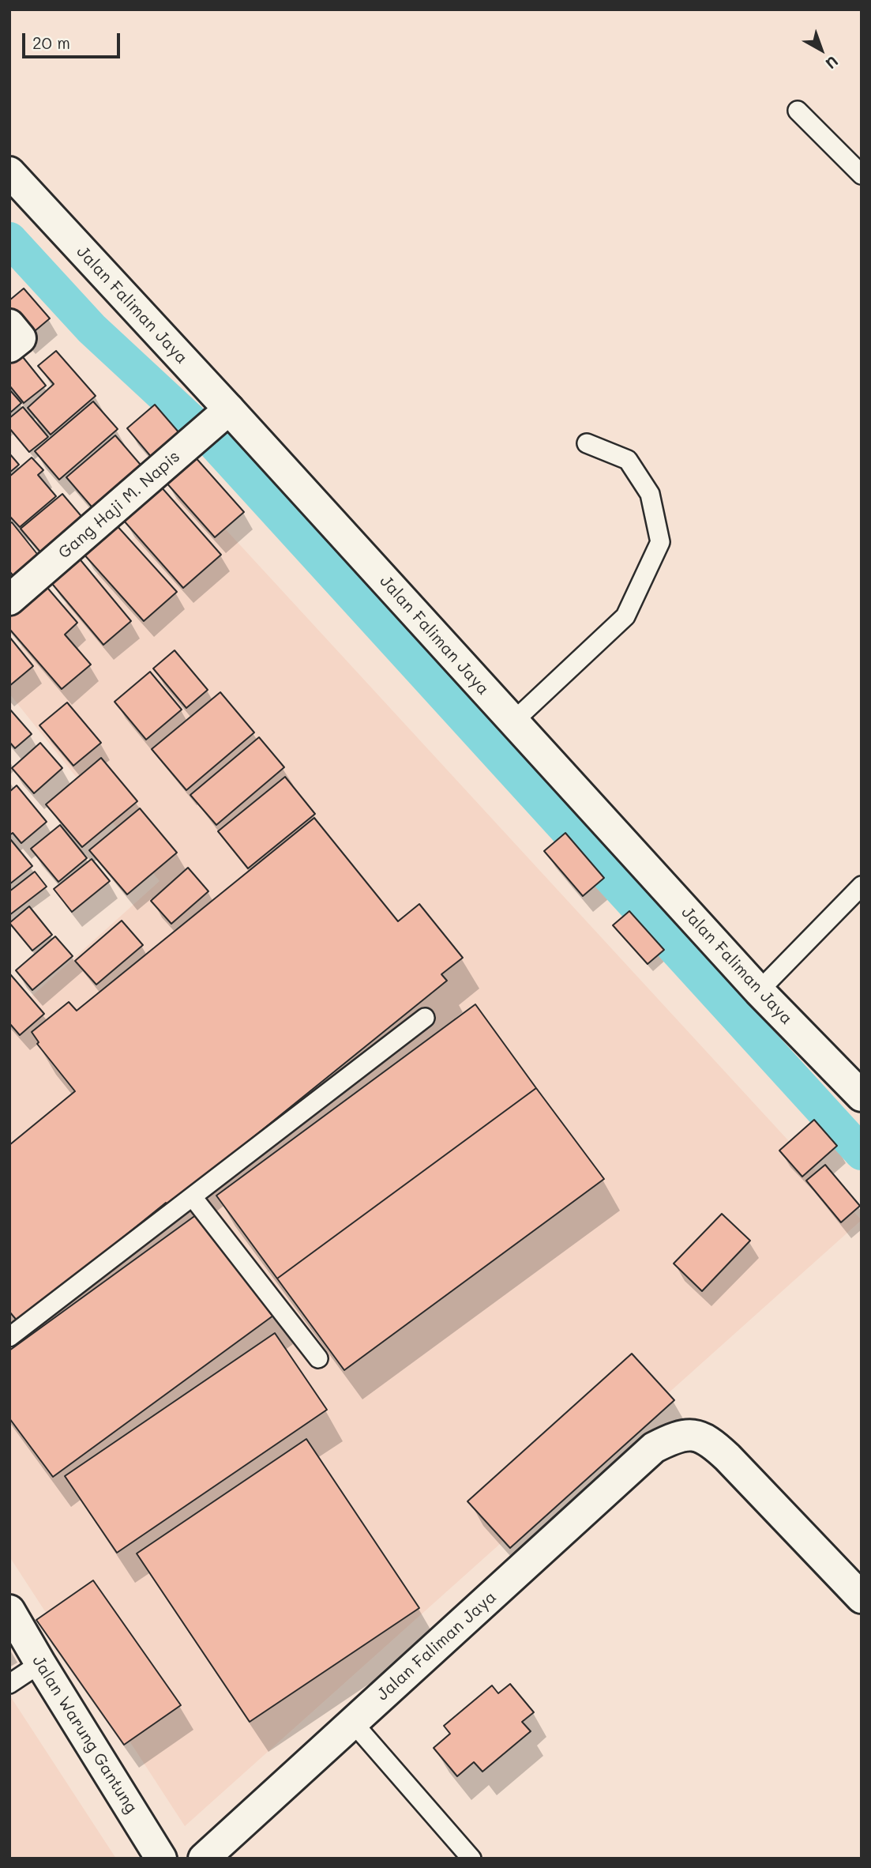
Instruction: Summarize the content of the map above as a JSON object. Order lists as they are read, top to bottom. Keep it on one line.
{"streets":{"street":["Jalan Faliman Jaya","Gang Haji M. Napis","Jalan Warung Gantung"]},"crossings":[["Jalan Faliman Jaya","Gang Haji M. Napis"]],"scale_bar":"20 m","north":"bottom right"}
